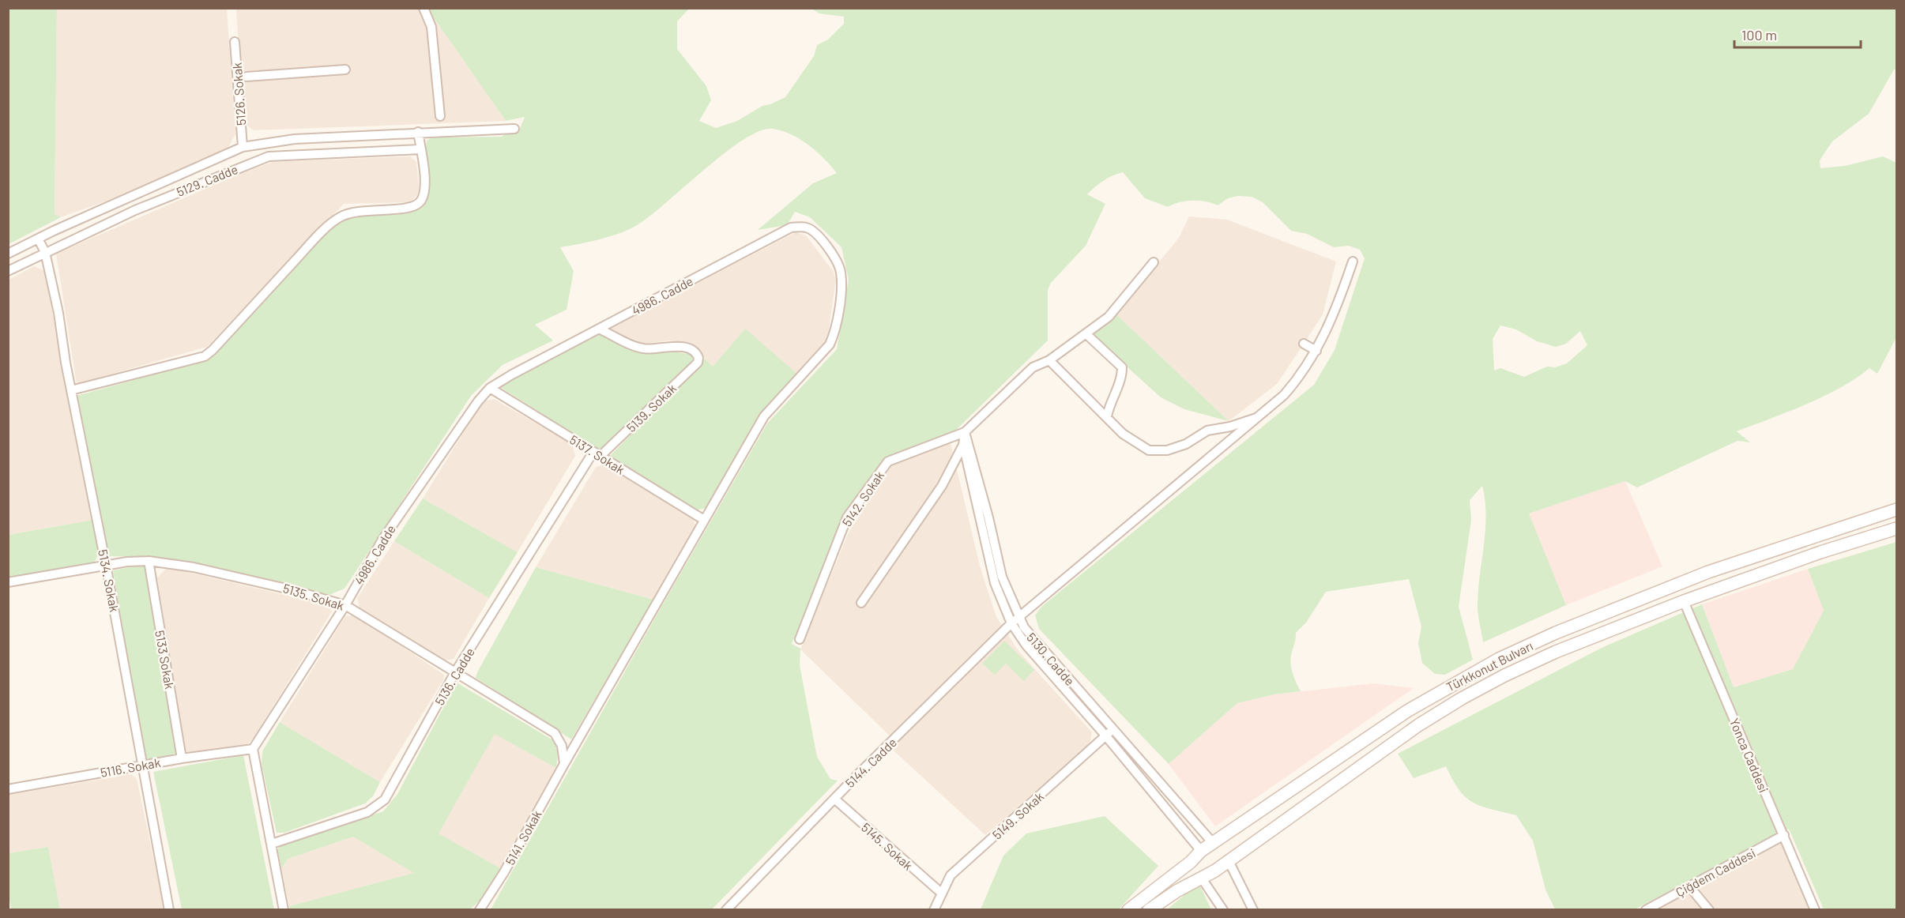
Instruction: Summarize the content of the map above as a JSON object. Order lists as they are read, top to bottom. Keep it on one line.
{"streets":{"street":["5126. Sokak","5129. Cadde","4986. Cadde","5139. Sokak","5137. Sokak","5142. Sokak","5134. Sokak","5135. Sokak","5130. Cadde","5133 Sokak","Türkkonut Bulvarı","5136. Cadde","Yonca Caddesi","5144. Cadde","5116. Sokak","5149. Sokak","5141. Sokak","5145. Sokak","Çiğdem Caddesi"]},"crossings":[["5126. Sokak","5129. Cadde"],["5129. Cadde","5134. Sokak"],["4986. Cadde","5139. Sokak"],["4986. Cadde","5137. Sokak"],["4986. Cadde","5135. Sokak"],["4986. Cadde","5116. Sokak"],["4986. Cadde","5141. Sokak"],["5139. Sokak","5137. Sokak"],["5139. Sokak","5136. Cadde"],["5137. Sokak","5136. Cadde"],["5142. Sokak","5130. Cadde"],["5134. Sokak","5135. Sokak"],["5134. Sokak","5116. Sokak"],["5135. Sokak","5133 Sokak"],["5135. Sokak","5136. Cadde"],["5135. Sokak","5141. Sokak"],["5130. Cadde","Türkkonut Bulvarı"],["5130. Cadde","5144. Cadde"],["5130. Cadde","5149. Sokak"],["5133 Sokak","5116. Sokak"],["Türkkonut Bulvarı","Yonca Caddesi"],["Yonca Caddesi","Çiğdem Caddesi"],["5144. Cadde","5145. Sokak"],["5149. Sokak","5145. Sokak"]],"scale_bar":"100 m"}
